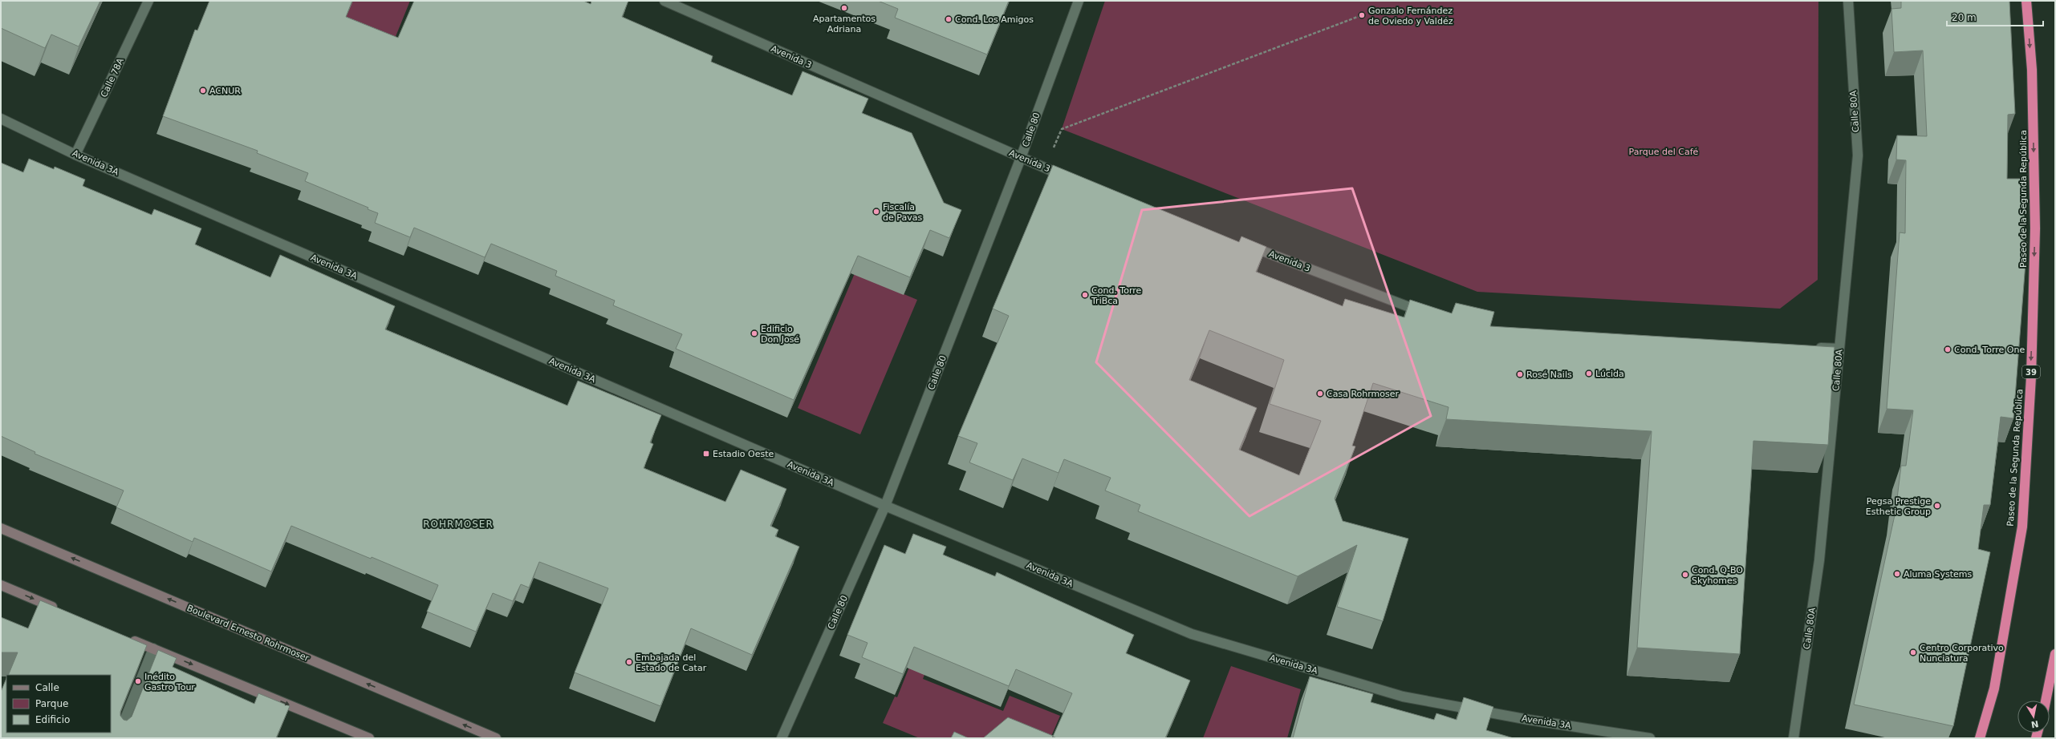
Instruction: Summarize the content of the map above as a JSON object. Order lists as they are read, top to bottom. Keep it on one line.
{"streets":{"highway":["Paseo de la Segunda República","39"],"main road":["Boulevard Ernesto Rohrmoser"],"street":["Avenida 3","Calle 78A","Calle 80A","Calle 80","Avenida 3A"]},"crossings":[["Avenida 3","Calle 80"],["Calle 78A","Avenida 3A"],["Calle 80","Avenida 3A"]],"one_way":["Paseo de la Segunda República"],"districts":["ROHRMOSER"],"parks":["Parque del Café"],"places":{"other":["Apartamentos Adriana","Gonzalo Fernández de Oviedo y Valdéz","Cond. Los Amigos","ACNUR","Fiscalía de Pavas","Cond. Torre TriBca","Edificio Don José","Cond. Torre One","Lúcida","Rosé Nails","Casa Rohrmoser","Pegsa Prestige Esthetic Group","Aluma Systems","Cond. Q-BO Skyhomes","Centro Corporativo Nunciatura","Embajada del Estado de Catar","Inédito Gastro Tour"],"transit":["Estadio Oeste"]},"legend":["Calle","Parque","Edificio"],"scale_bar":"20 m","north":"bottom"}
